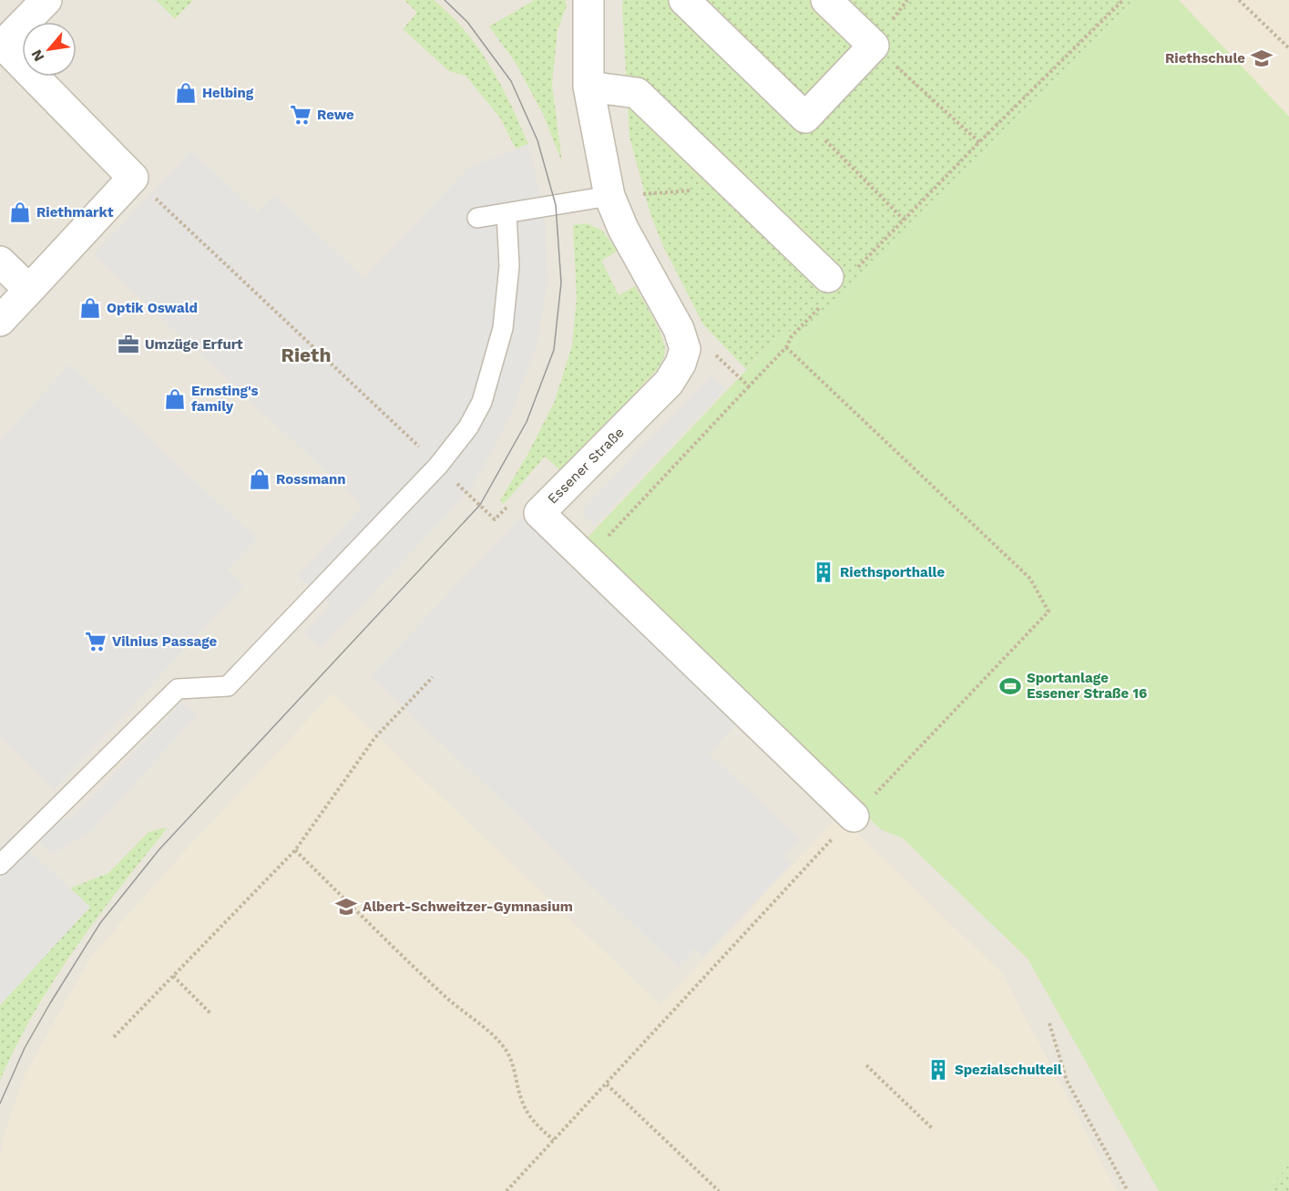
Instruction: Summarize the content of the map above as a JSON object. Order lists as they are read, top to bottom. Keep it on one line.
{"streets":{"street":["Essener Straße"]},"districts":["Rieth"],"places":{"school or university":["Riethschule","Albert-Schweitzer-Gymnasium"],"shop":["Helbing","Riethmarkt","Optik Oswald","Ernsting's family","Rossmann"],"supermarket":["Rewe","Vilnius Passage"],"office":["Umzüge Erfurt"],"building":["Riethsporthalle","Spezialschulteil"],"sports":["Sportanlage Essener Straße 16"]},"north":"bottom left"}
